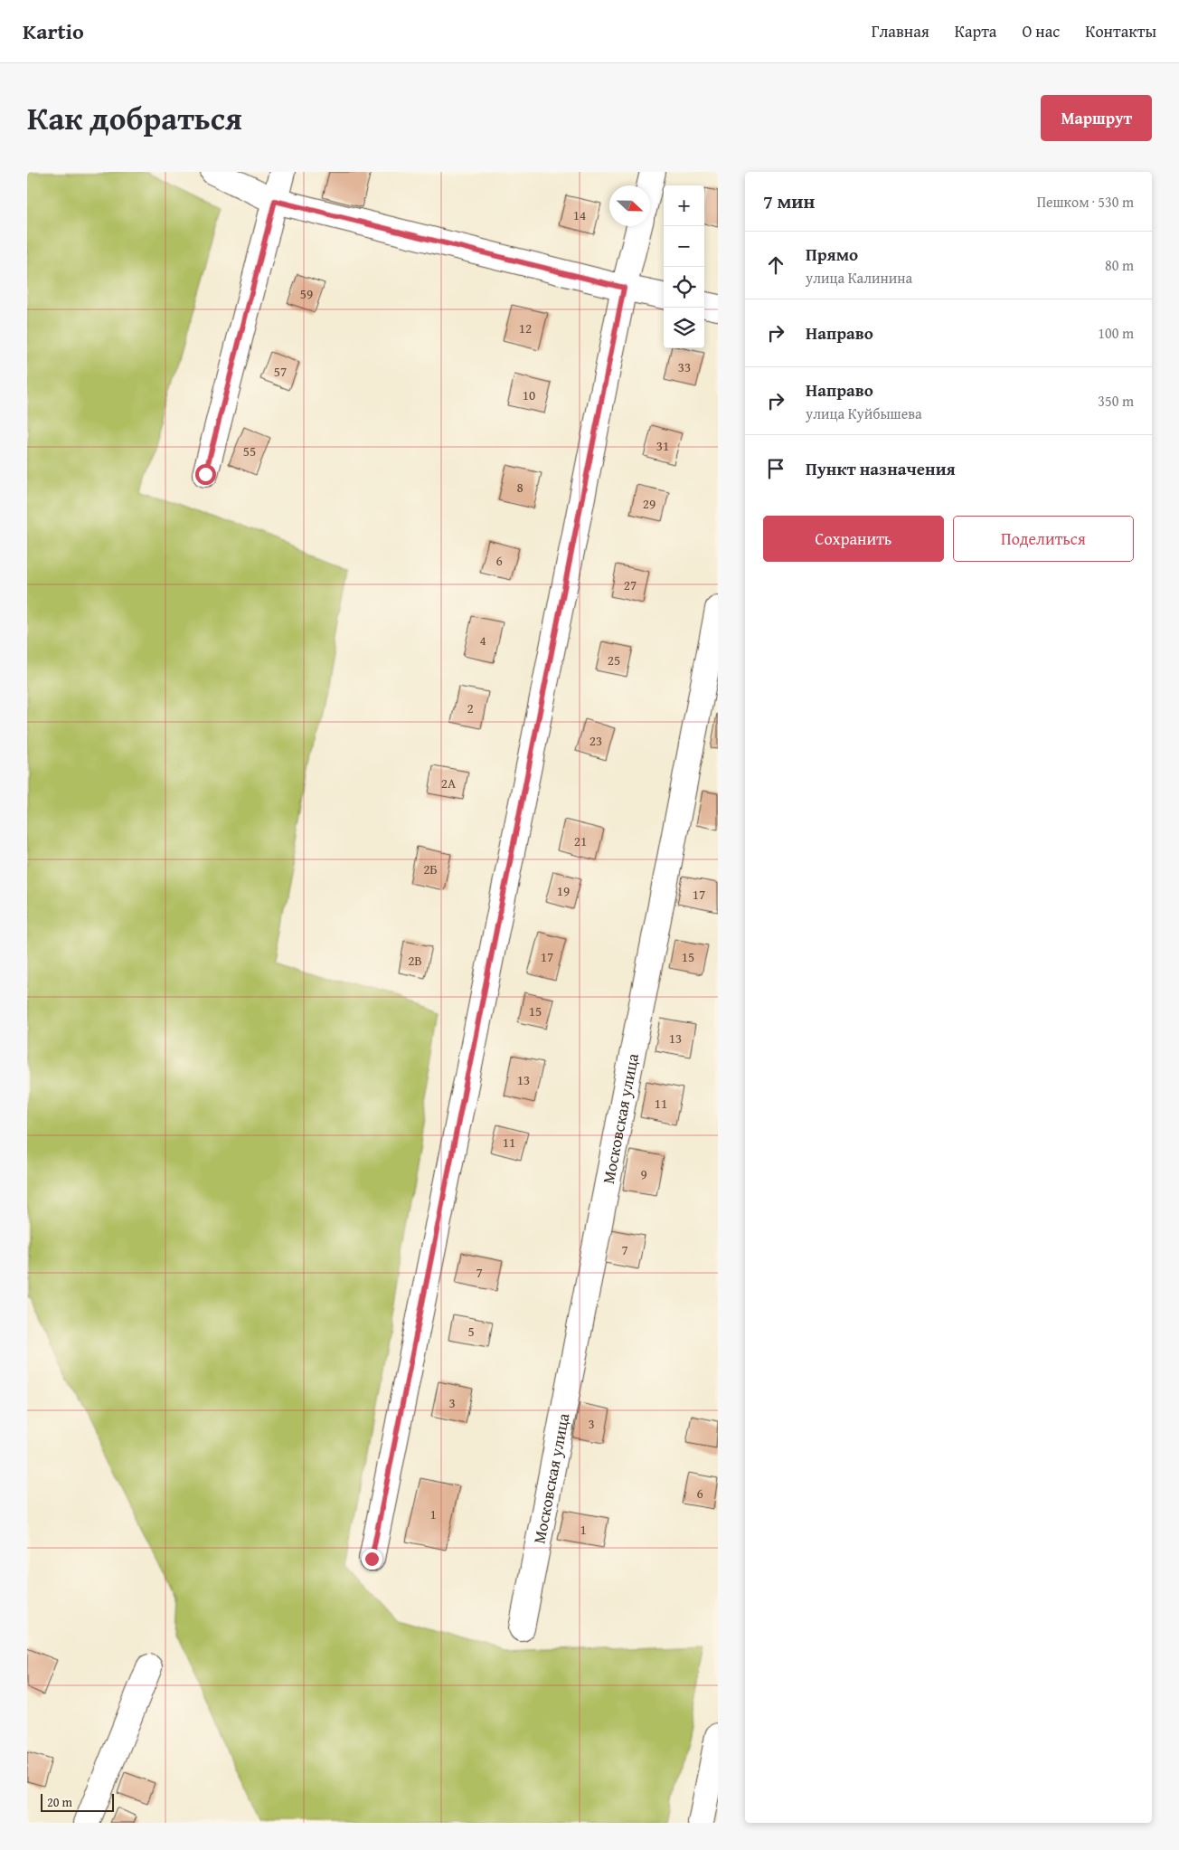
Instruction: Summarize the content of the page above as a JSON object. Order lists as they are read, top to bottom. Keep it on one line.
{"streets":{"street":["Московская улица"]},"house_numbers":["14","59","12","33","57","10","31","55","8","29","6","27","4","25","2","23","2А","21","2Б","19","17","17","15","2В","15","13","13","11","11","9","7","7","5","3","3","6","1","1"],"scale_bar":"20 m","north":"right","page":{"header":"Kartio","nav":["Главная","Карта","О нас","Контакты"],"title":"Как добраться","buttons":["Маршрут",["Сохранить","Поделиться"]],"heading":["7 мин","Пешком · 530 m"],"map_buttons":["+","−"],"list":[["Прямо","улица Калинина","80 m"],["Направо","100 m"],["Направо","улица Куйбышева","350 m"],"Пункт назначения"],"scale":"20 m"}}
